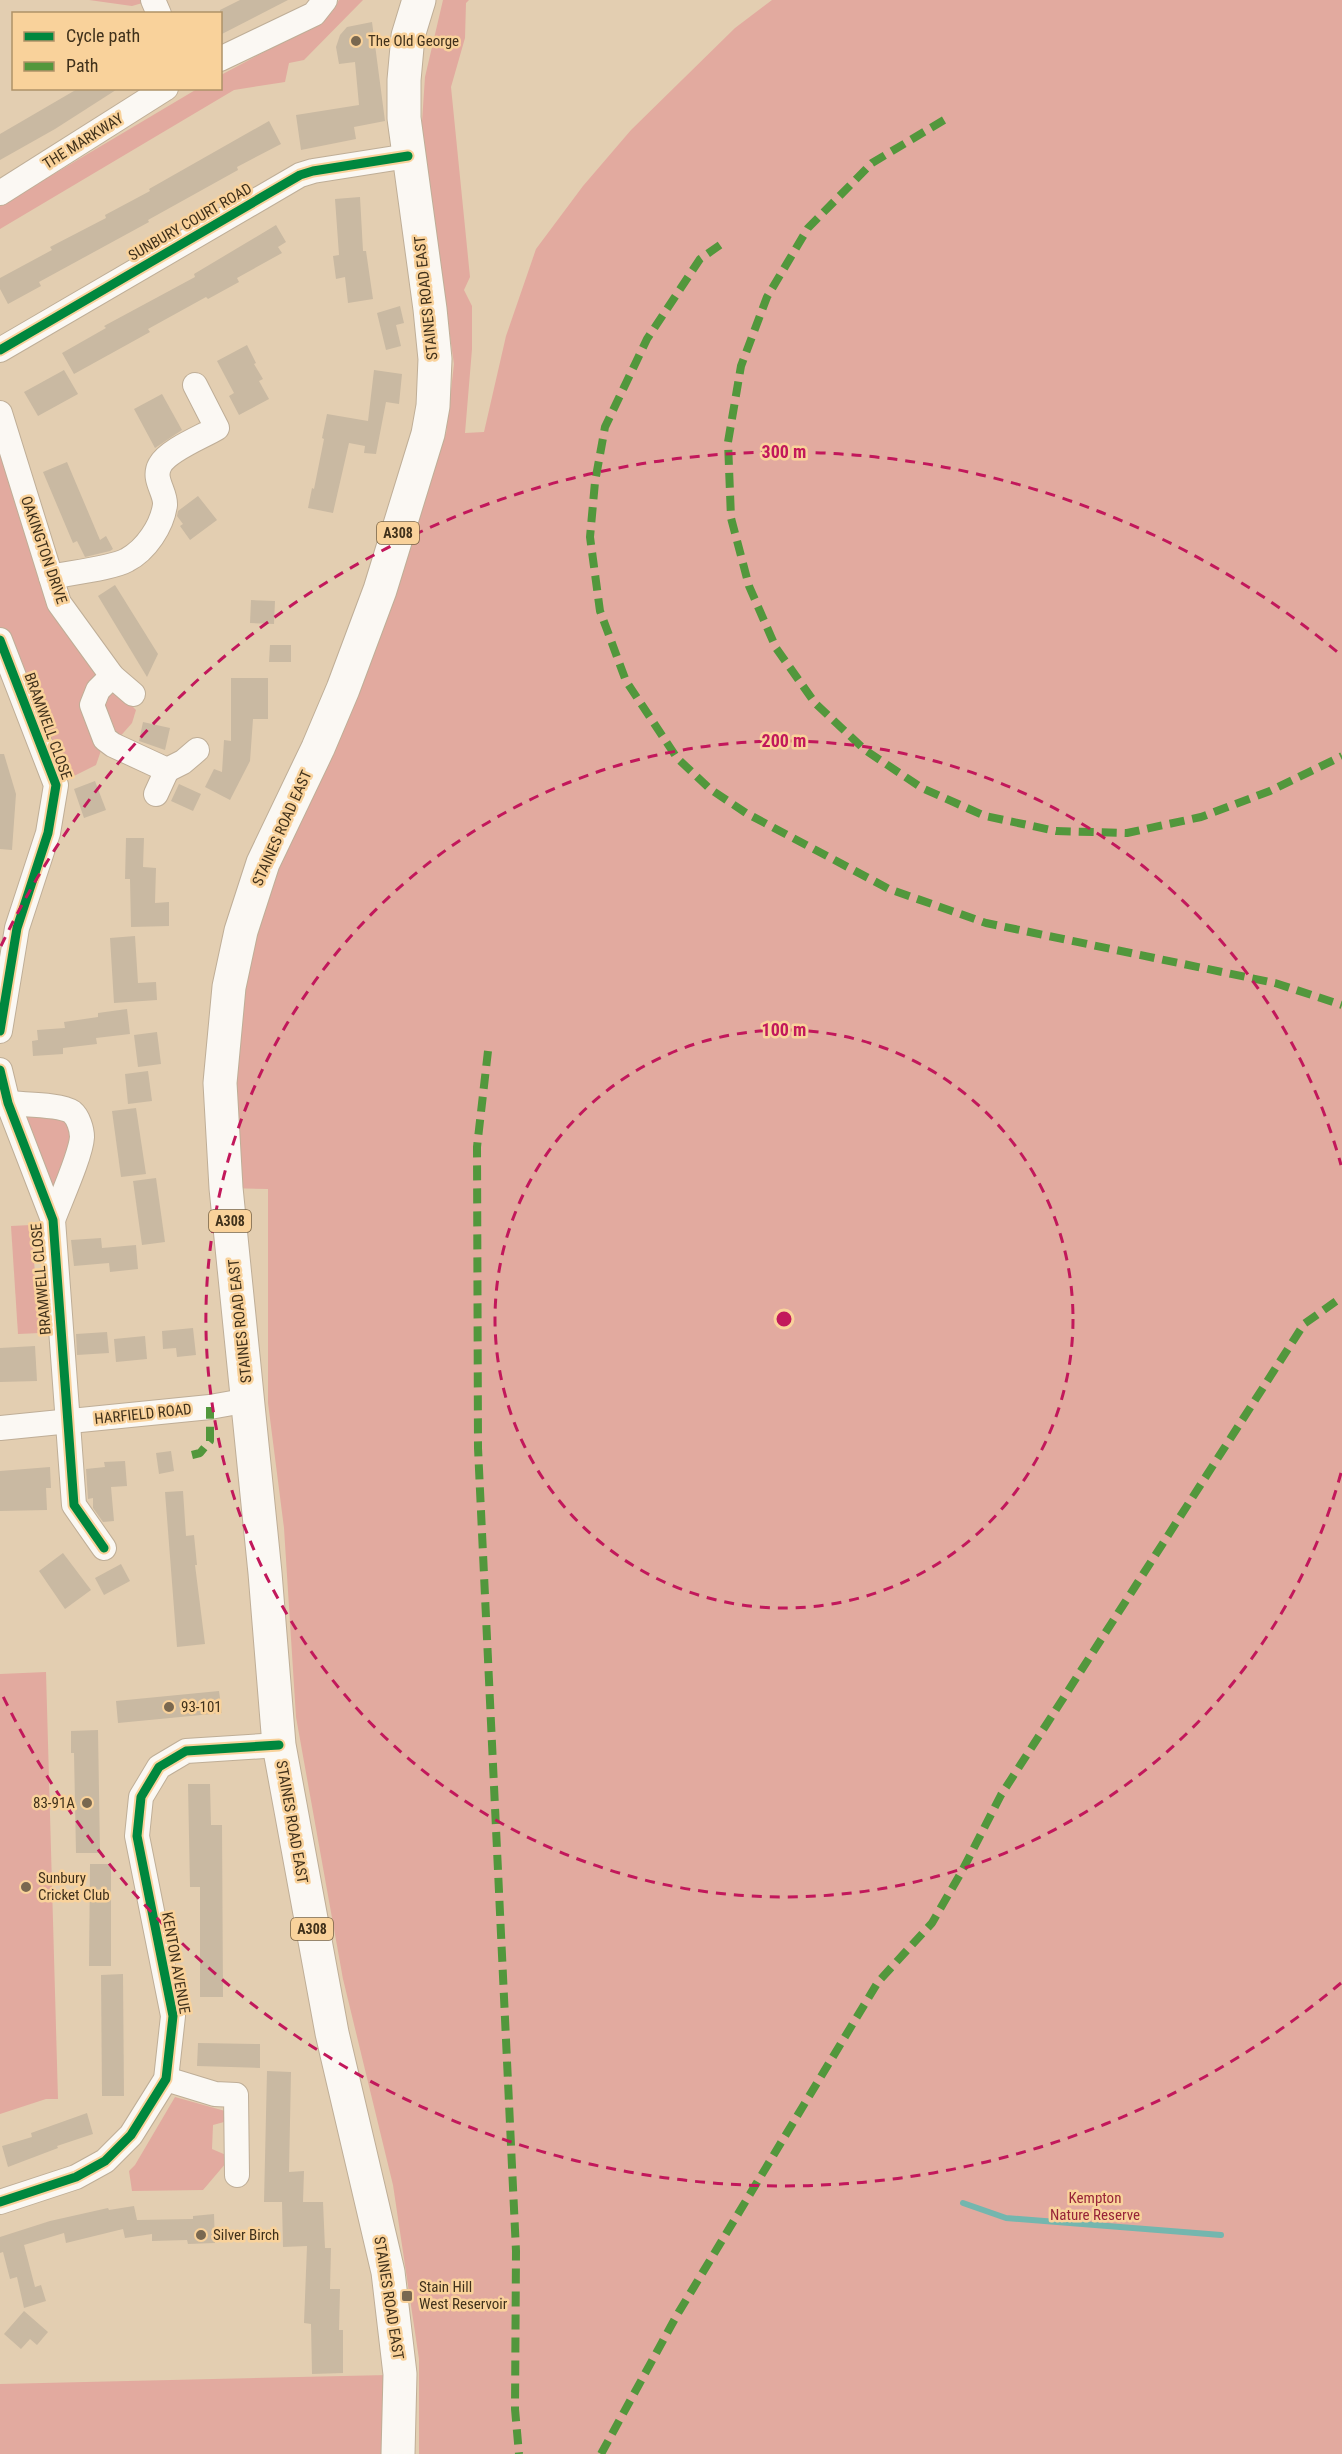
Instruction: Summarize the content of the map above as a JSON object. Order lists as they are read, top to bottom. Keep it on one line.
{"streets":{"highway":["STAINES ROAD EAST","A308"],"street":["THE MARKWAY","SUNBURY COURT ROAD","OAKINGTON DRIVE","BRAMWELL CLOSE","HARFIELD ROAD","KENTON AVENUE"]},"crossings":[["SUNBURY COURT ROAD","STAINES ROAD EAST"],["STAINES ROAD EAST","HARFIELD ROAD"],["STAINES ROAD EAST","KENTON AVENUE"],["BRAMWELL CLOSE","HARFIELD ROAD"]],"parks":["Kempton Nature Reserve"],"places":{"other":["The Old George","93-101","83-91A","Sunbury Cricket Club","Silver Birch"],"transit":["Stain Hill West Reservoir"]},"legend":["Cycle path","Path"],"rings":["300 m","200 m","100 m"]}
